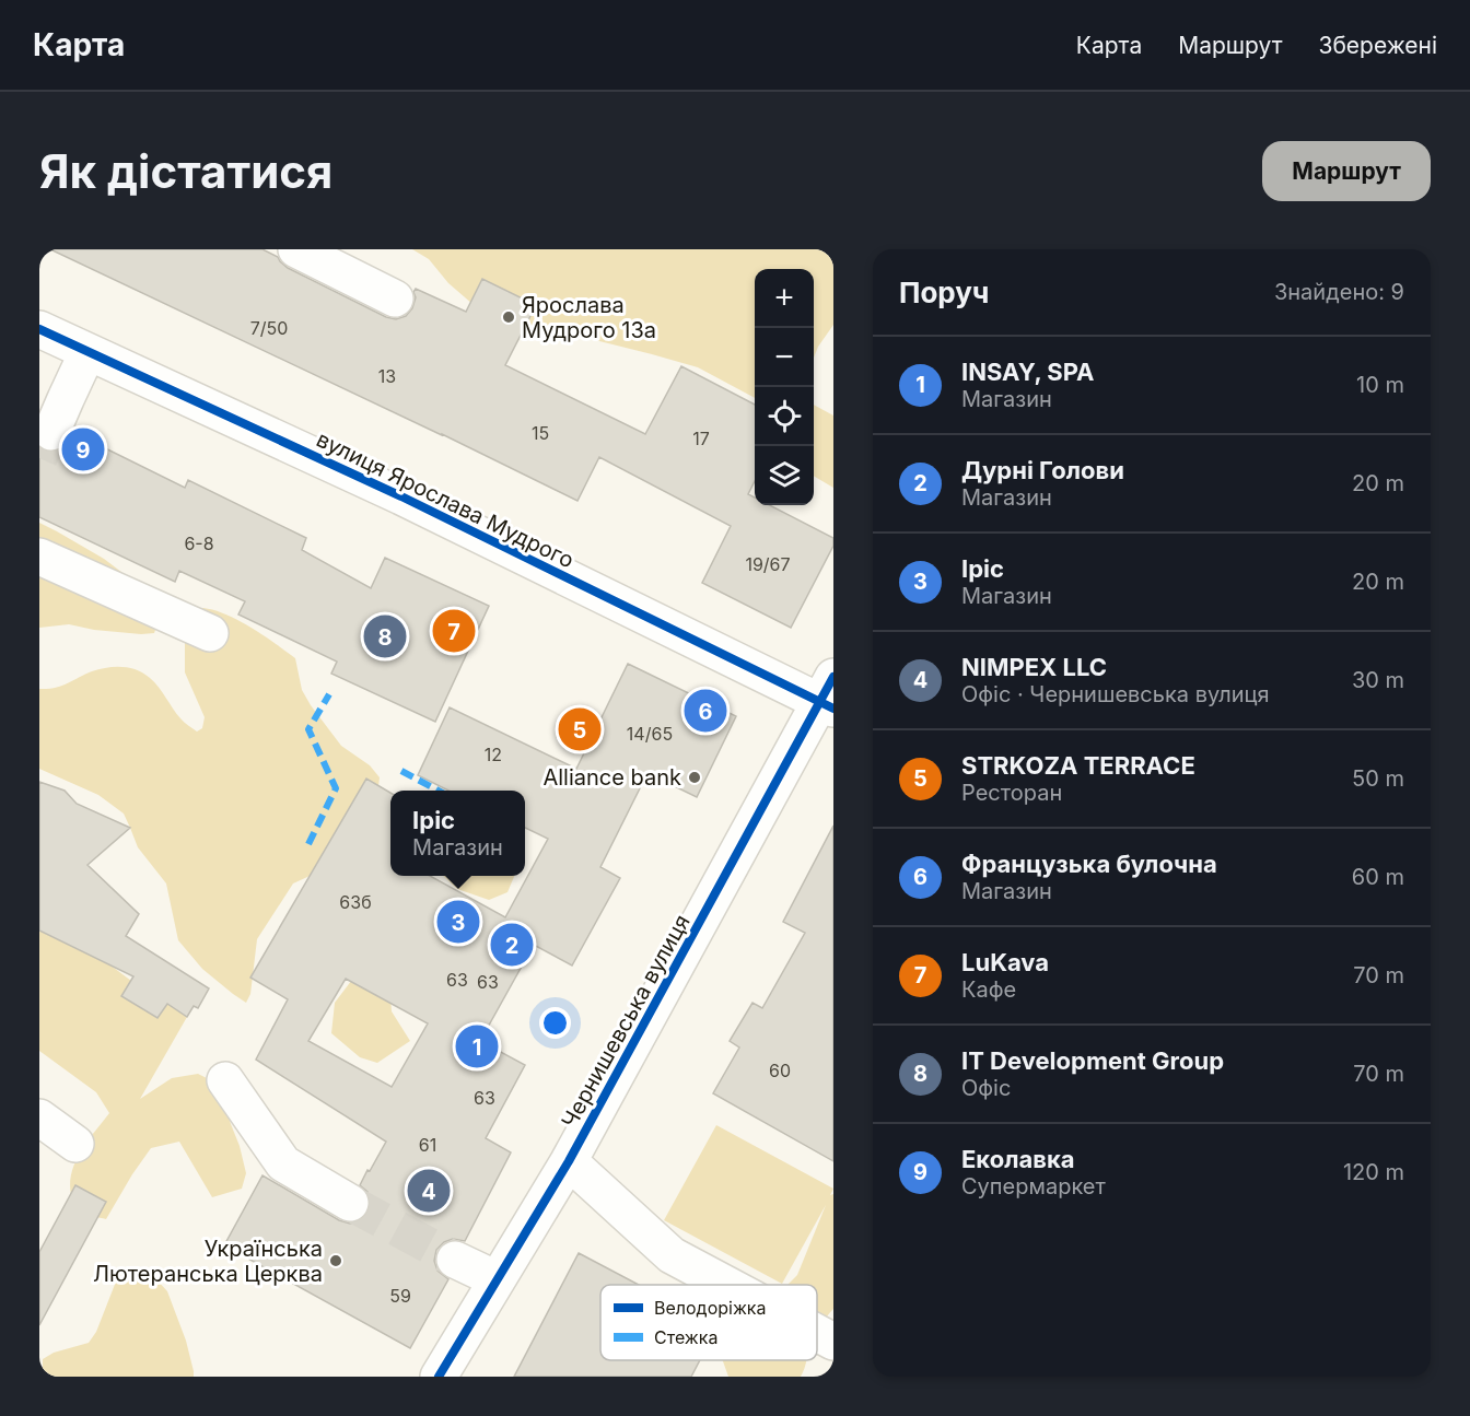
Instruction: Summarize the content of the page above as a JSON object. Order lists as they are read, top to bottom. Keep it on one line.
{"streets":{"street":["вулиця Ярослава Мудрого","Чернишевська вулиця"]},"crossings":[["вулиця Ярослава Мудрого","Чернишевська вулиця"]],"places":["Ярослава Мудрого 13а","Alliance bank","Українська Лютеранська Церква"],"house_numbers":["7/50","13","15","17","6-8","19/67","14/65","12","63б","63","63","60","63","61","59"],"legend":["Велодоріжка","Стежка"],"page":{"header":"Карта","nav":["Карта","Маршрут","Збережені"],"buttons":"Маршрут","title":"Як дістатися","heading":["Поруч","Знайдено: 9"],"map_buttons":["+","−"],"list":[{"mark":"1","name":"INSAY, SPA","note":"Магазин","value":"10 m"},{"mark":"2","name":"Дурні Голови","note":"Магазин","value":"20 m"},{"mark":"3","name":"Іріс","note":"Магазин","value":"20 m"},{"mark":"4","name":"NIMPEX LLC","note":"Офіс · Чернишевська вулиця","value":"30 m"},{"mark":"5","name":"STRKOZA TERRACE","note":"Ресторан","value":"50 m"},{"mark":"6","name":"Французька булочна","note":"Магазин","value":"60 m"},{"mark":"7","name":"LuKava","note":"Кафе","value":"70 m"},{"mark":"8","name":"IT Development Group","note":"Офіс","value":"70 m"},{"mark":"9","name":"Еколавка","note":"Супермаркет","value":"120 m"}],"pins":["9","7","8","6","5","3","2","1","4"],"popup":["Іріс","Магазин"]}}
